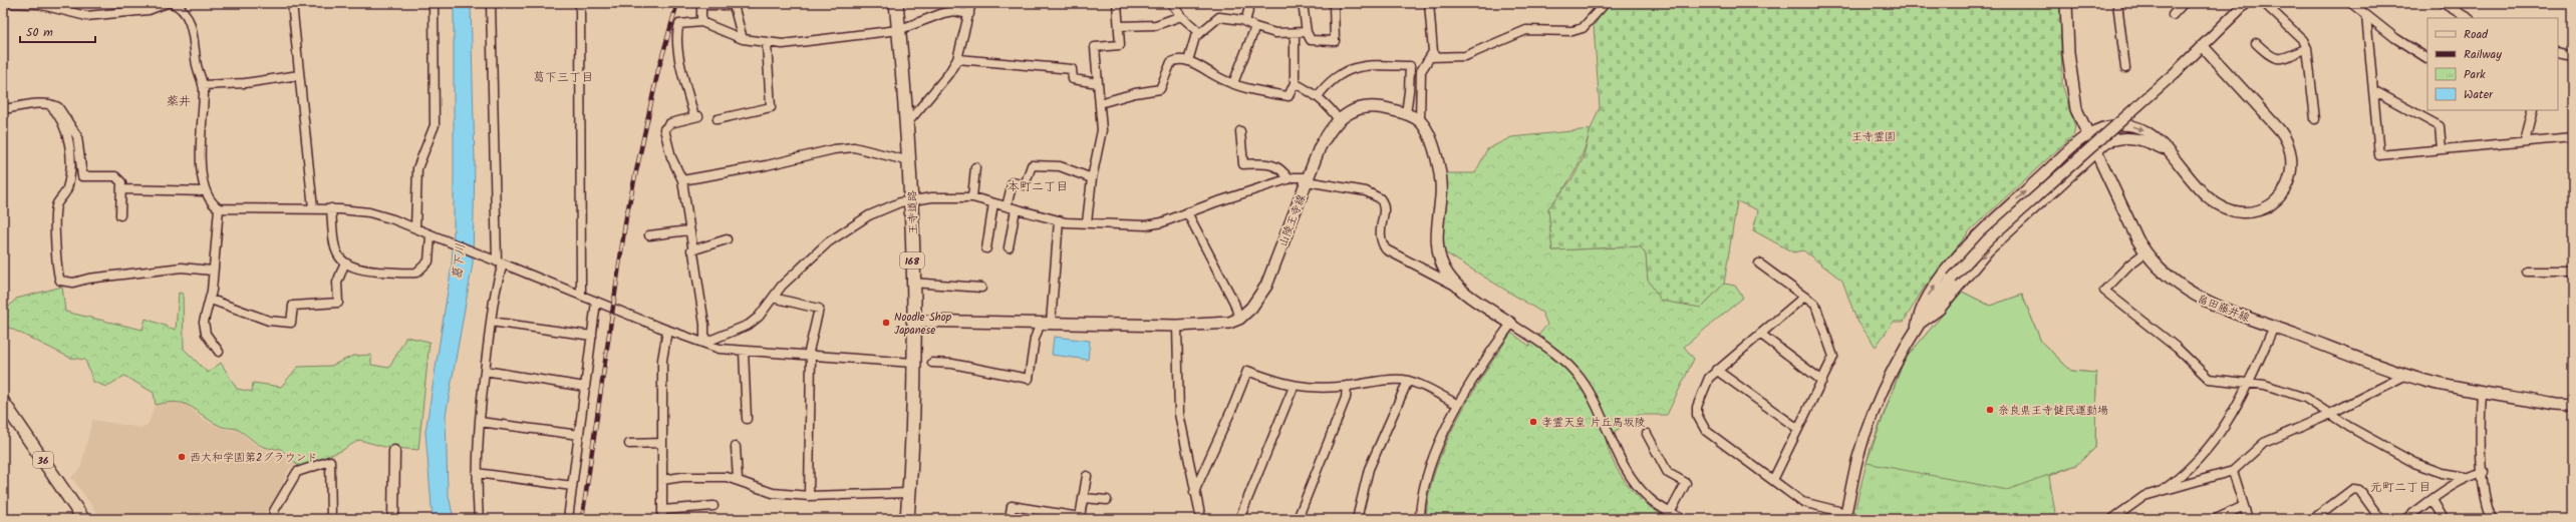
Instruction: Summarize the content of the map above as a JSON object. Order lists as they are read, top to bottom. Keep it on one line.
{"streets":{"highway":["王寺道路","168"],"main road":["山陵王寺線","畠田藤井線","36"]},"crossings":[["王寺道路","山陵王寺線"]],"districts":["葛下三丁目","薬井","本町二丁目","元町二丁目"],"water":["葛下川"],"parks":["王寺霊園"],"places":["Noodle Shop Japanese","奈良県王寺健民運動場","孝霊天皇 片丘馬坂陵","西大和学園第2グラウンド"],"legend":["Road","Railway","Park","Water"],"scale_bar":"50 m"}
